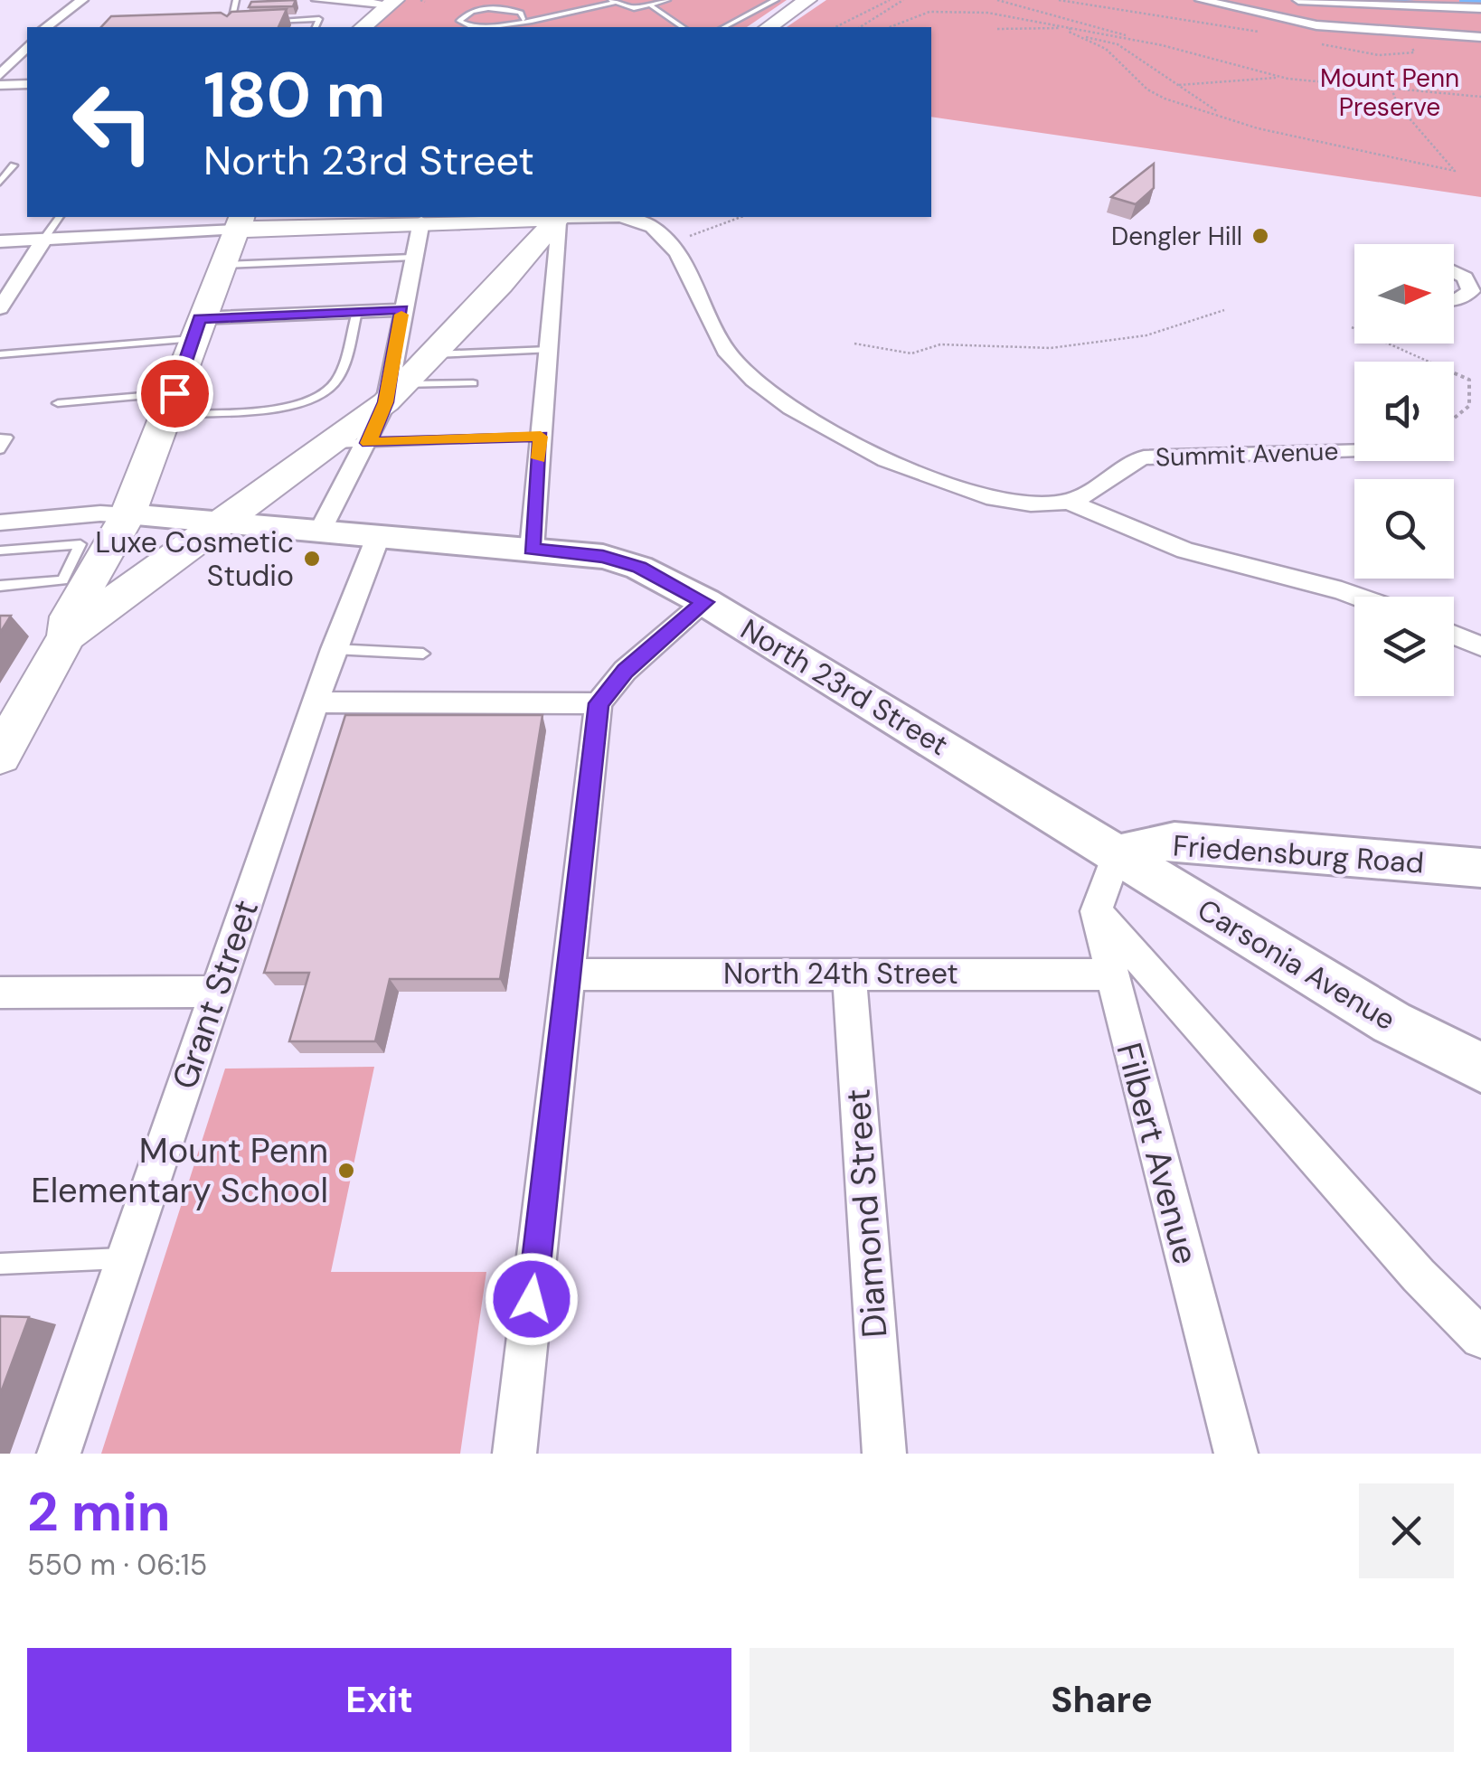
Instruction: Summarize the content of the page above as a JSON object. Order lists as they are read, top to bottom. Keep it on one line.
{"streets":{"main road":["North 23rd Street","Friedensburg Road","Carsonia Avenue"],"street":["Summit Avenue","North 24th Street","Grant Street","Filbert Avenue","Diamond Street"]},"crossings":[["North 23rd Street","Friedensburg Road"],["North 23rd Street","Carsonia Avenue"],["North 23rd Street","Grant Street"],["Friedensburg Road","Carsonia Avenue"],["North 24th Street","Filbert Avenue"],["North 24th Street","Diamond Street"]],"parks":["Mount Penn Preserve"],"places":["Dengler Hill","Luxe Cosmetic Studio","Mount Penn Elementary School"],"north":"right","page":{"turn":["180 m","North 23rd Street"],"heading":["2 min","550 m · 06:15"],"buttons":["Exit","Share"]}}
